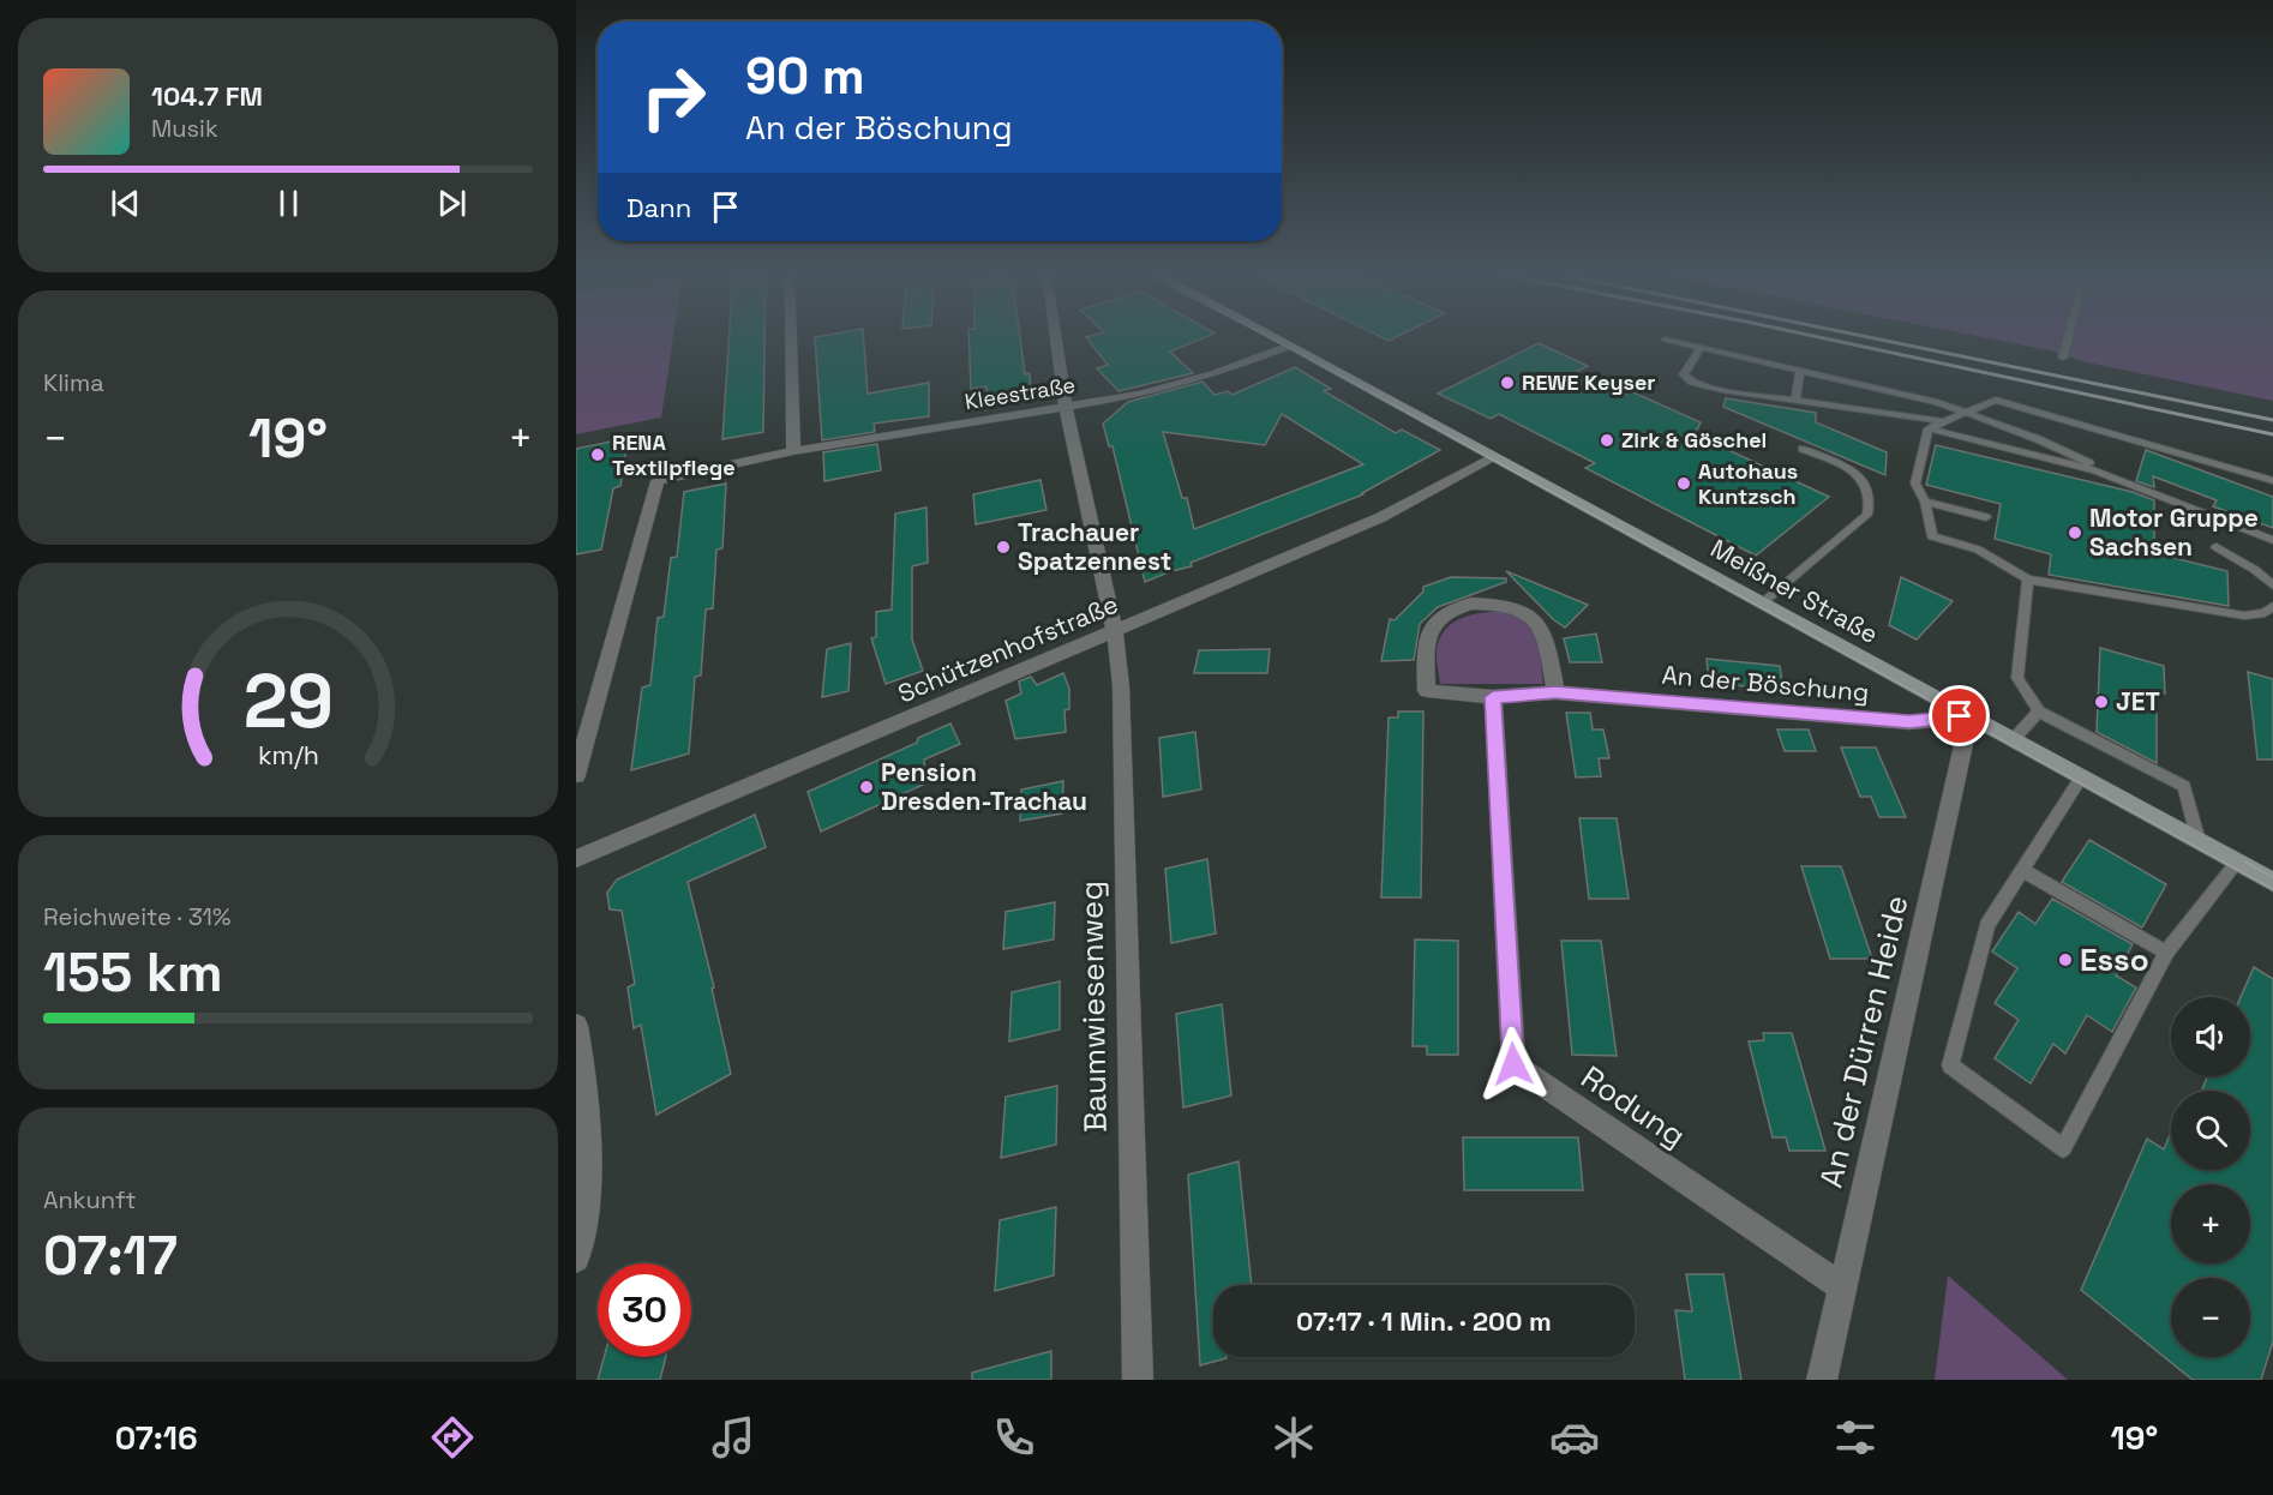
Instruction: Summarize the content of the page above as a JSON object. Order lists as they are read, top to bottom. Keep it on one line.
{"streets":{"main road":["Meißner Straße"],"street":["Kleestraße","Schützenhofstraße","An der Böschung","Baumwiesenweg","An der Dürren Heide","Rodung"]},"crossings":[["Kleestraße","Meißner Straße"],["Kleestraße","Baumwiesenweg"],["Meißner Straße","Schützenhofstraße"],["Meißner Straße","An der Böschung"],["Meißner Straße","An der Dürren Heide"],["Schützenhofstraße","Baumwiesenweg"],["An der Böschung","An der Dürren Heide"],["An der Böschung","Rodung"],["An der Dürren Heide","Rodung"]],"places":["REWE Keyser","Zirk & Göschel","RENA Textilpflege","Autohaus Kuntzsch","Motor Gruppe Sachsen","Trachauer Spatzennest","JET","Pension Dresden-Trachau","Esso"],"page":{"turn":["90 m","An der Böschung"],"song":["104.7 FM","Musik"],"then":"Dann","tile":["Klima",["Reichweite · 31%","155 km"],["Ankunft","07:17"]],"heat":["−","19°","+"],"map_buttons":["+","−"],"limit":"30","trip":"07:17 · 1 Min. · 200 m","tabs":["07:16","19°"],"gauge":["29","km/h"]}}
